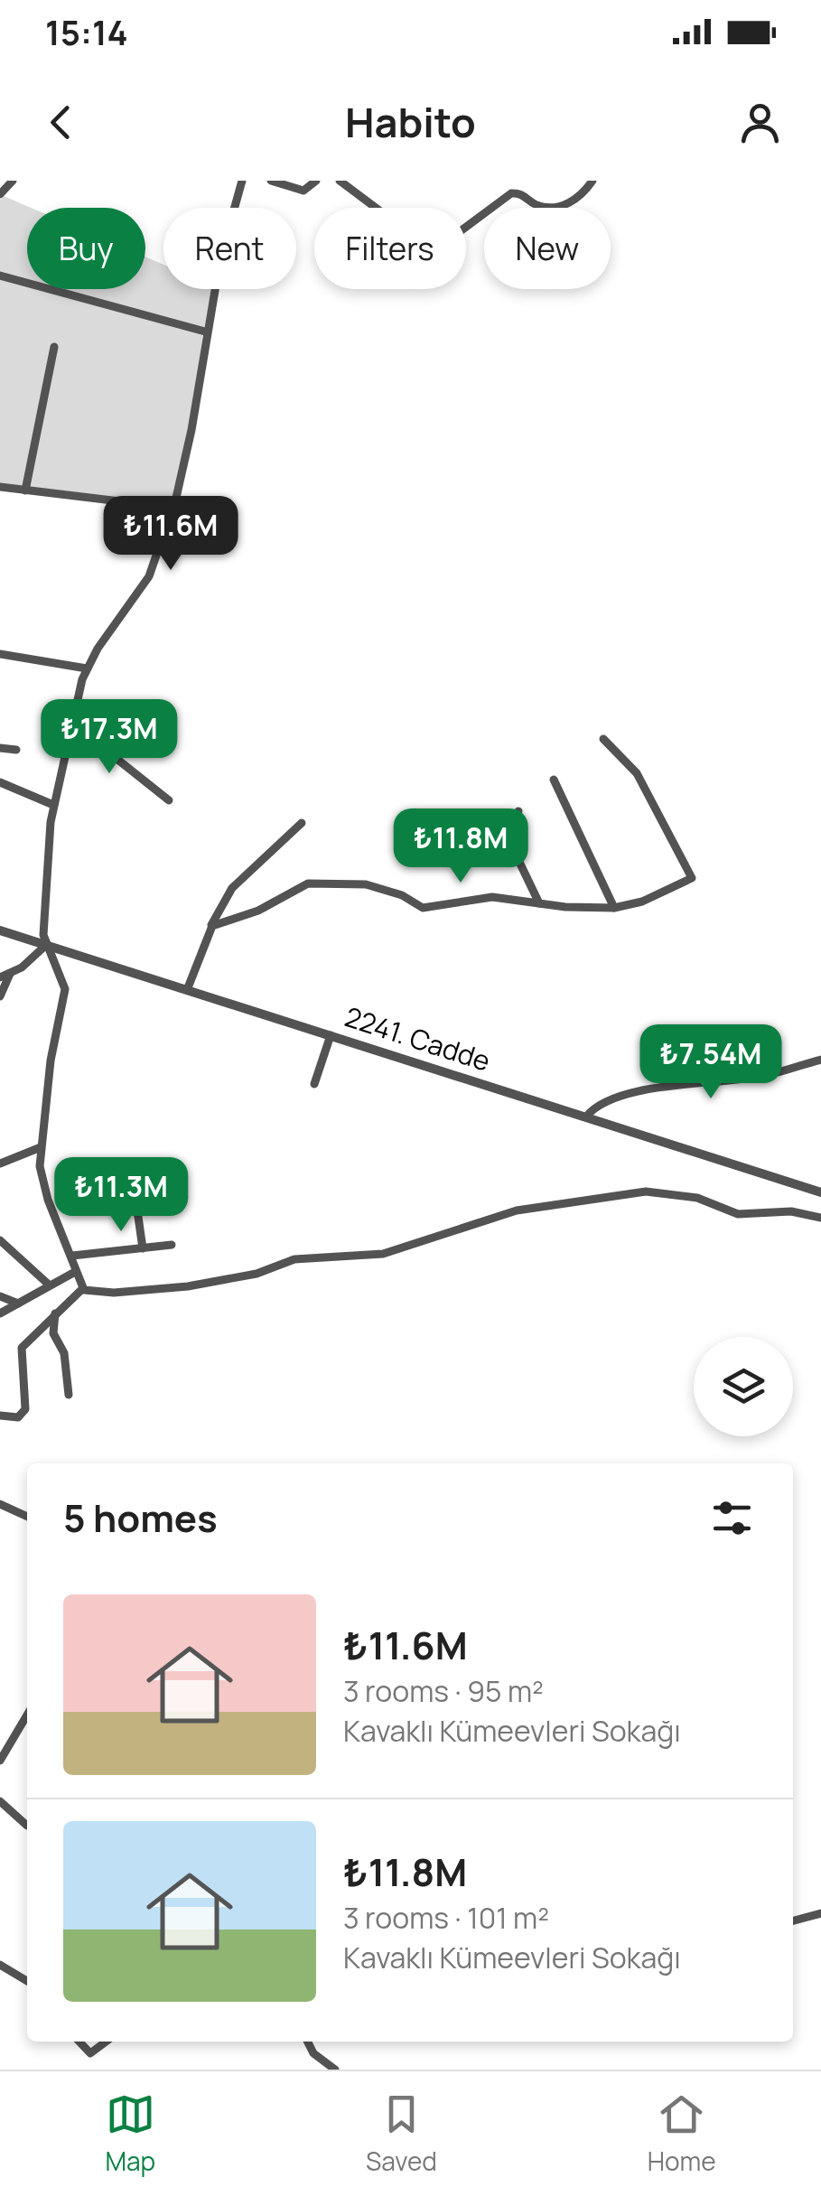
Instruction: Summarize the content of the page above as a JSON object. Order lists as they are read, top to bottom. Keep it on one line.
{"streets":{"street":["2241. Cadde"]},"page":{"status":"15:14","header":"Habito","chip":["Buy","Rent","Filters","New"],"price":["₺11.6M","₺17.3M","₺11.8M","₺7.54M","₺11.3M"],"heading":"5 homes","list":[{"name":"₺11.6M","note":"3 rooms · 95 m² · Kavaklı Kümeevleri Sokağı"},{"name":"₺11.8M","note":"3 rooms · 101 m² · Kavaklı Kümeevleri Sokağı"}],"tabs":["Map","Saved","Home"]}}
